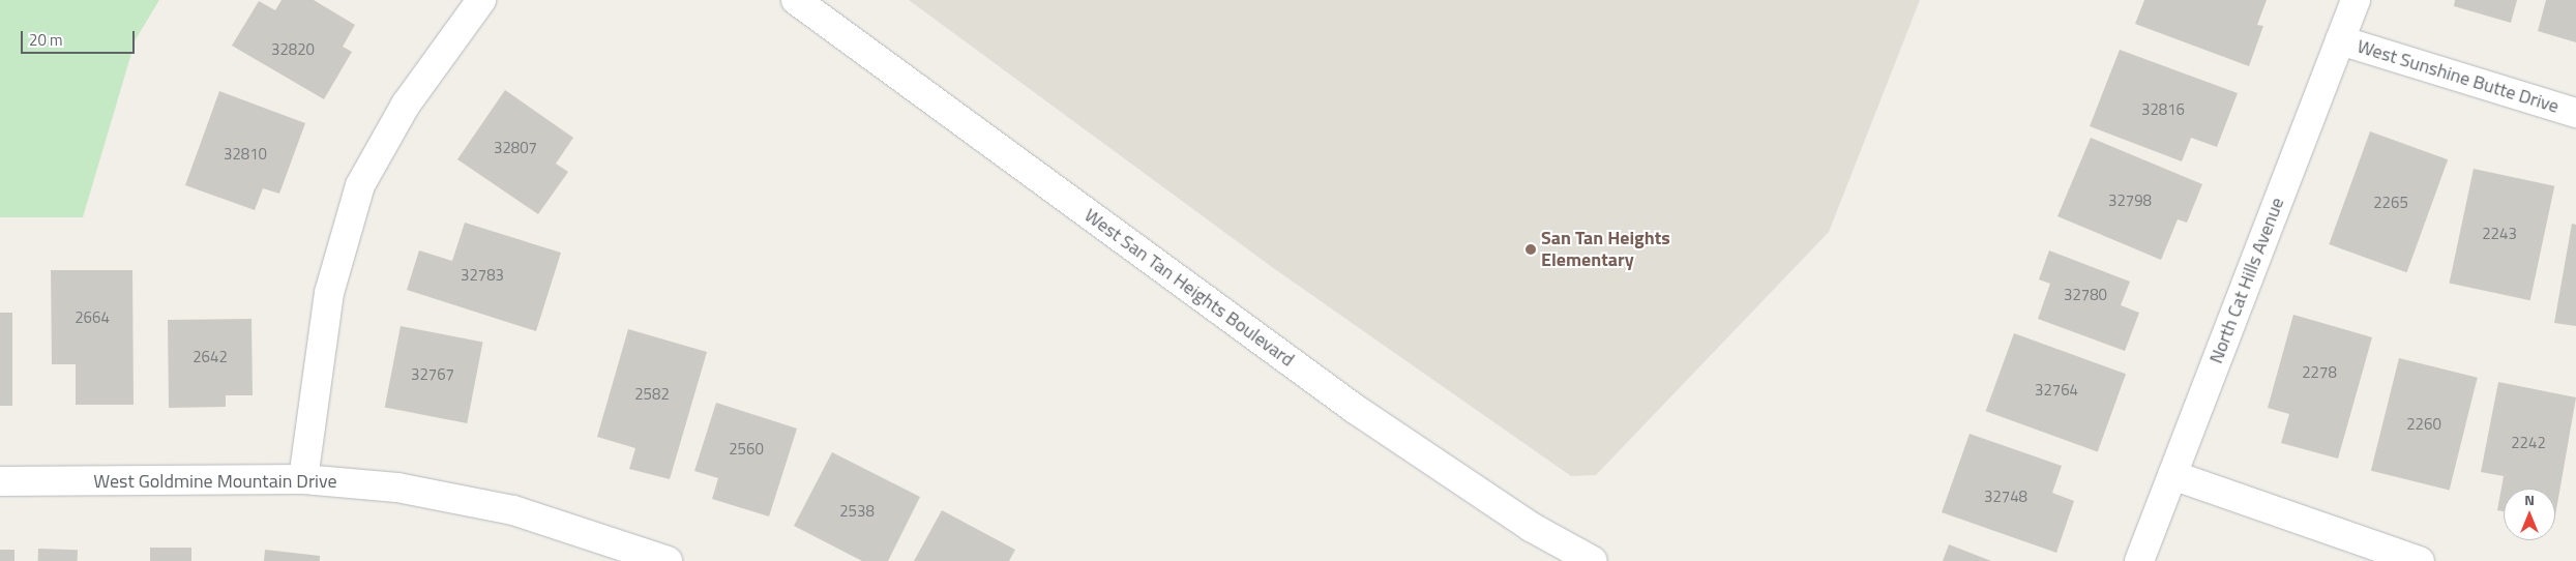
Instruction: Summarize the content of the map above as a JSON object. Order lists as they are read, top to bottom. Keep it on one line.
{"streets":{"street":["West Sunshine Butte Drive","North Cat Hills Avenue","West San Tan Heights Boulevard","West Goldmine Mountain Drive"]},"crossings":[["West Sunshine Butte Drive","North Cat Hills Avenue"]],"places":["San Tan Heights Elementary"],"house_numbers":["32820","32816","32807","32810","32798","2265","2243","32783","32780","2664","2642","2278","32767","32764","2582","2260","2242","2560","32748","2538"],"scale_bar":"20 m","north":"top"}
